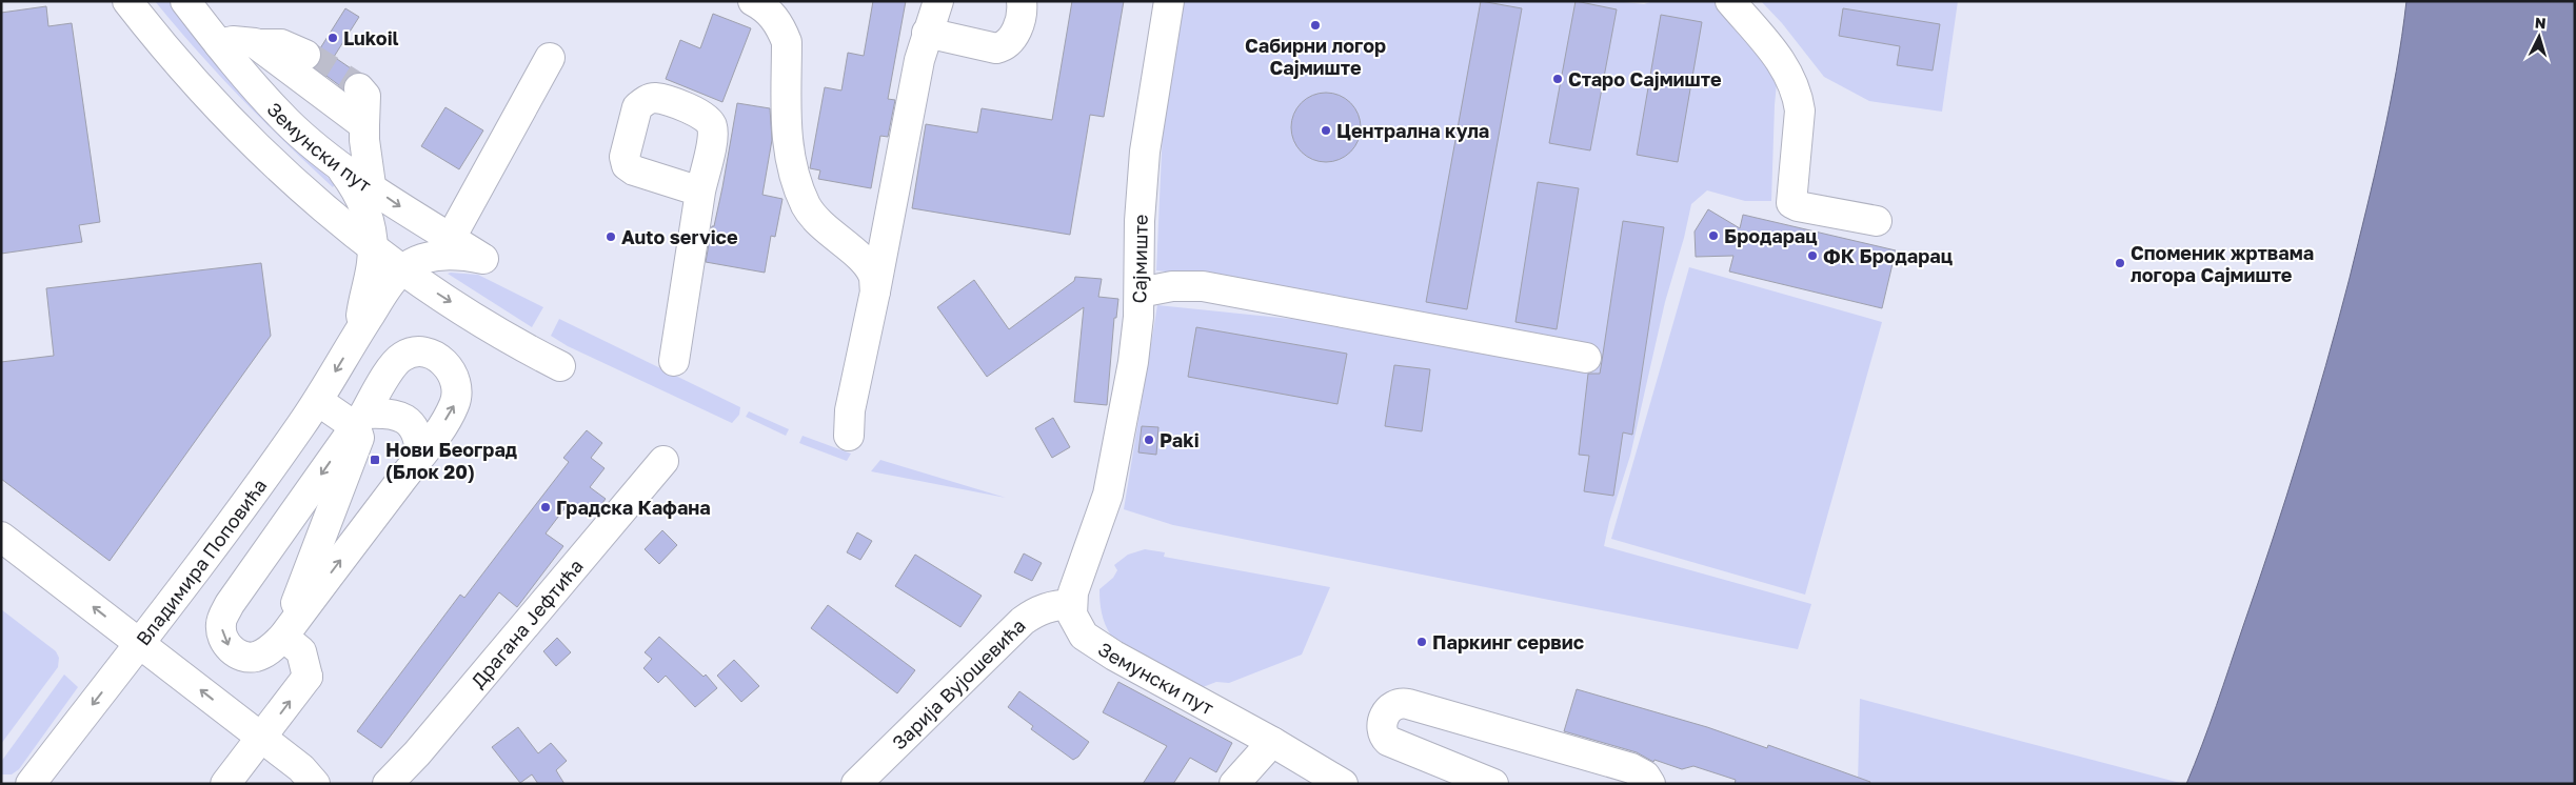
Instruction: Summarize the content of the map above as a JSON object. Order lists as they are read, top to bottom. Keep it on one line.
{"streets":{"street":["Земунски пут","Сајмиште","Владимира Поповића","Драгана Јефтића","Зарија Вујошевића"]},"crossings":[["Земунски пут","Сајмиште"],["Земунски пут","Владимира Поповића"],["Земунски пут","Зарија Вујошевића"],["Сајмиште","Зарија Вујошевића"]],"places":{"other":["Сабирни логор Сајмиште","Lukoil","Старо Сајмиште","Централна кула","Бродарац","Auto service","ФК Бродарац","Споменик жртвама логора Сајмиште","Paki","Градска Кафана","Паркинг сервис"],"transit":["Нови Београд (Блок 20)"]},"north":"top"}
